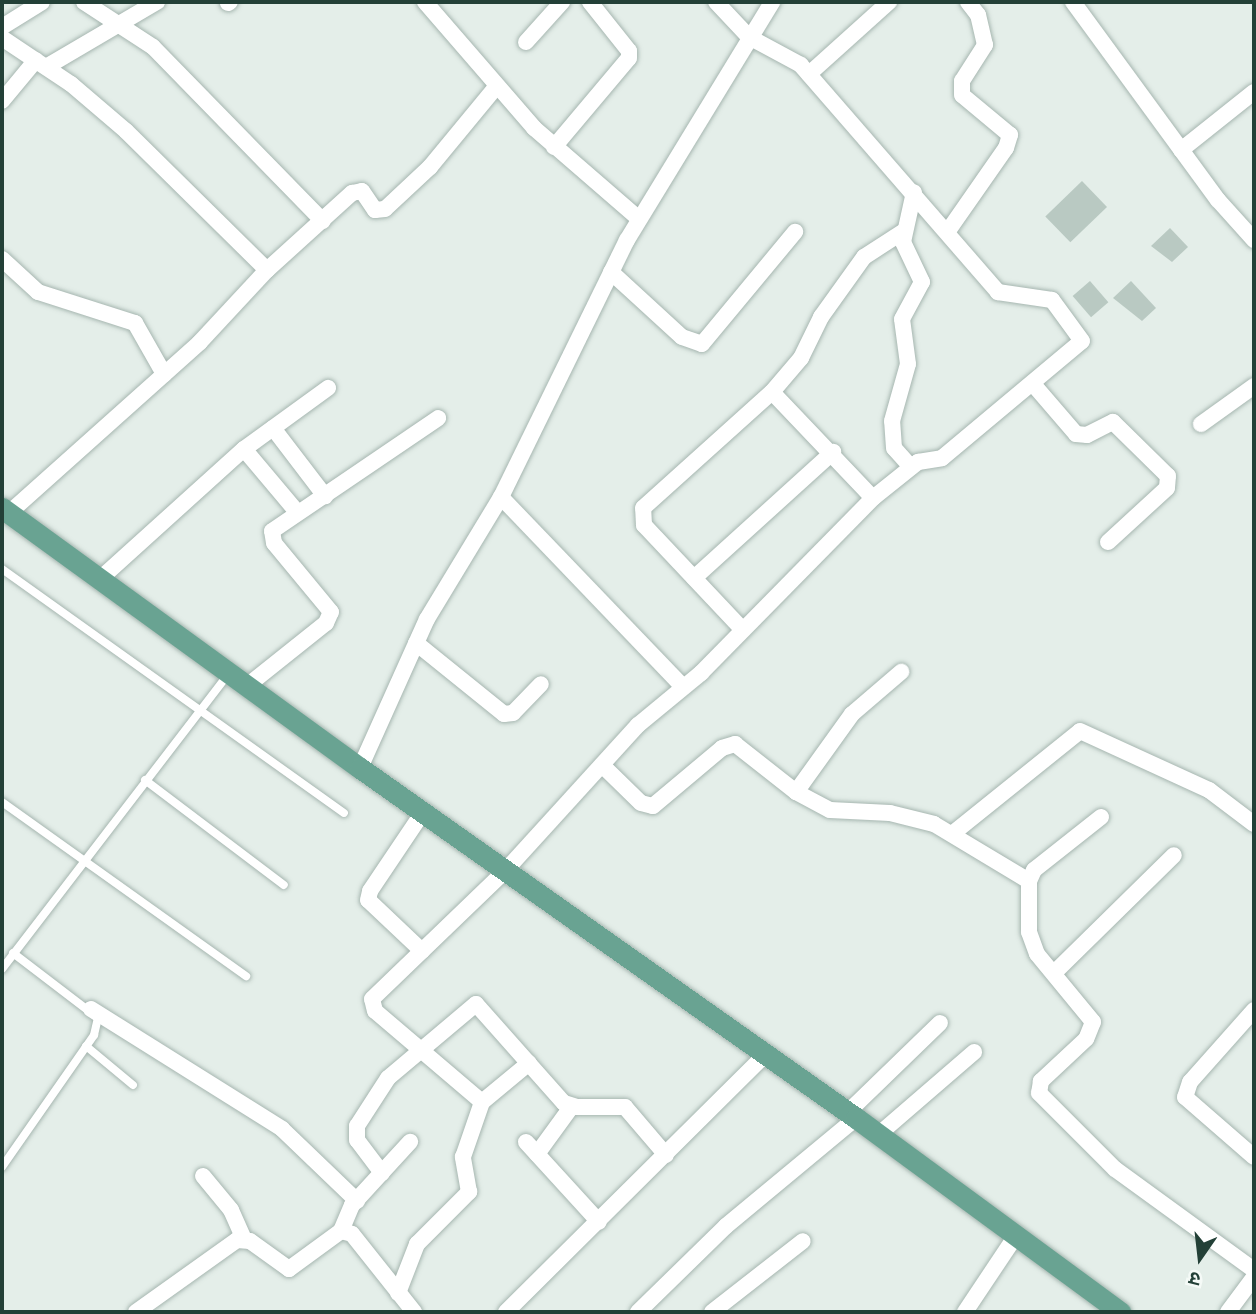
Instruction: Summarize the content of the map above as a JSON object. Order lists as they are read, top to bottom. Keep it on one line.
{"north":"bottom"}
